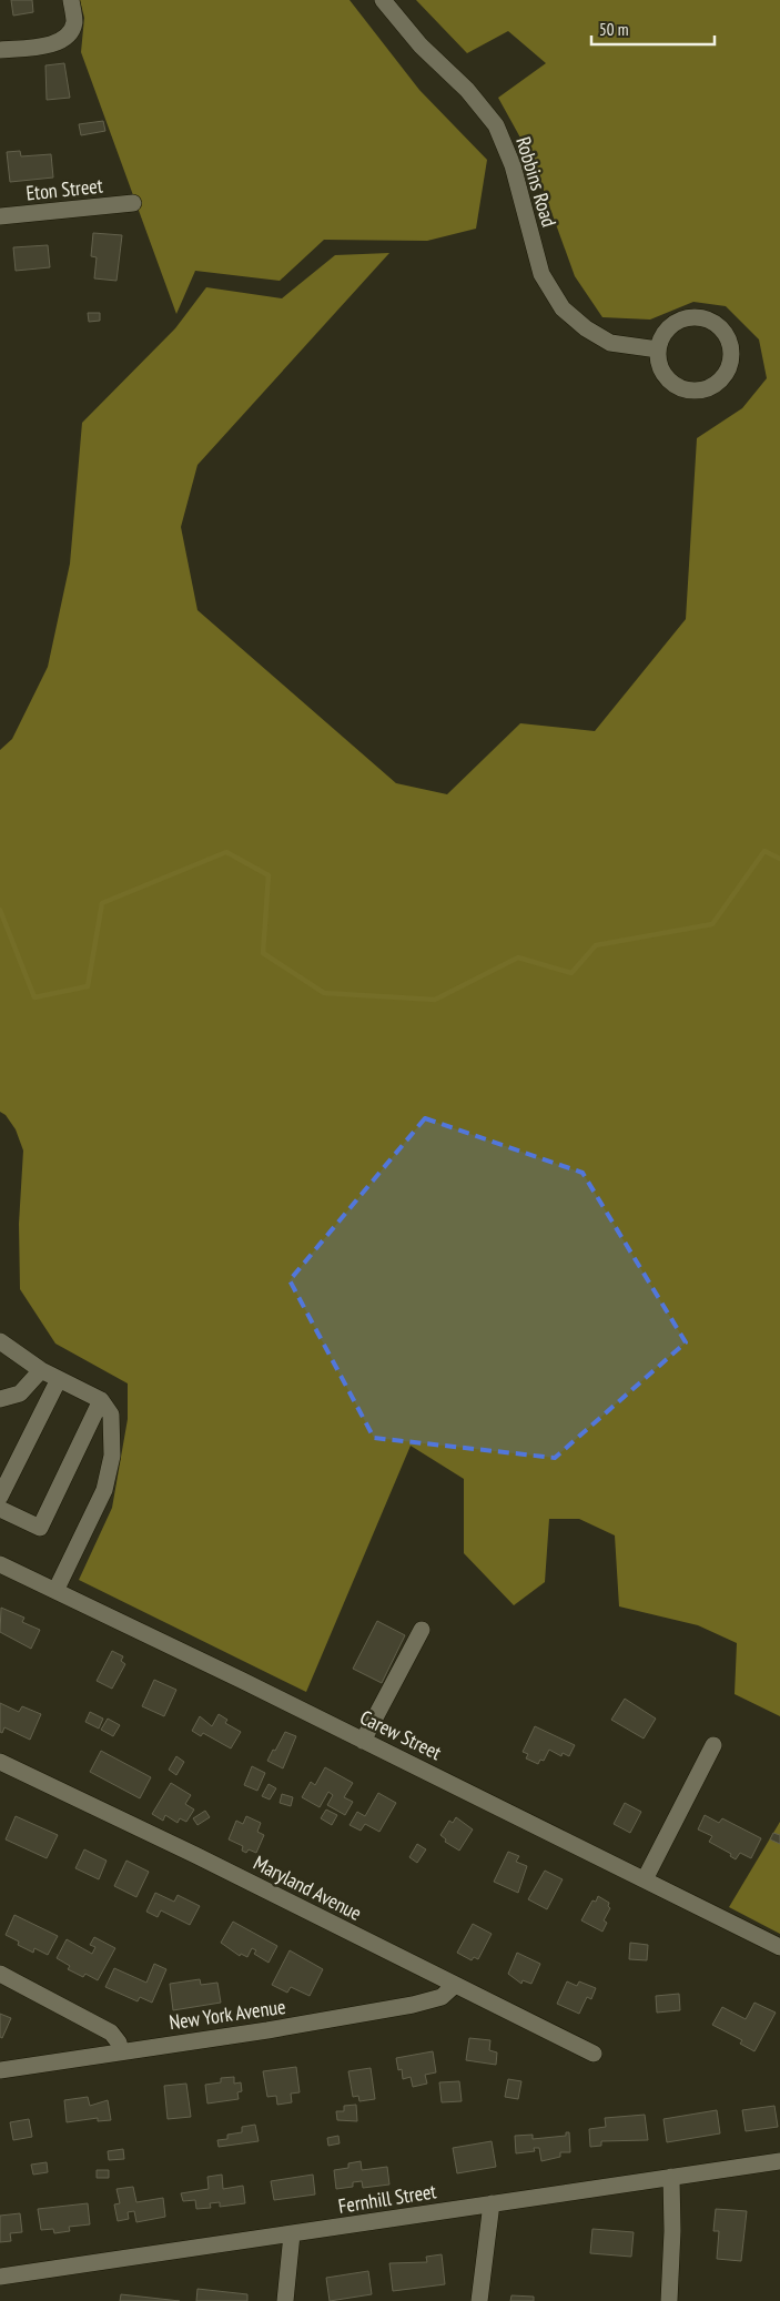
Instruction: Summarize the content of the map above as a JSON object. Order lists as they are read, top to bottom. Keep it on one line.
{"streets":{"street":["Robbins Road","Eton Street","Carew Street","Maryland Avenue","New York Avenue","Fernhill Street"]},"crossings":[["Maryland Avenue","New York Avenue"]],"scale_bar":"50 m"}
